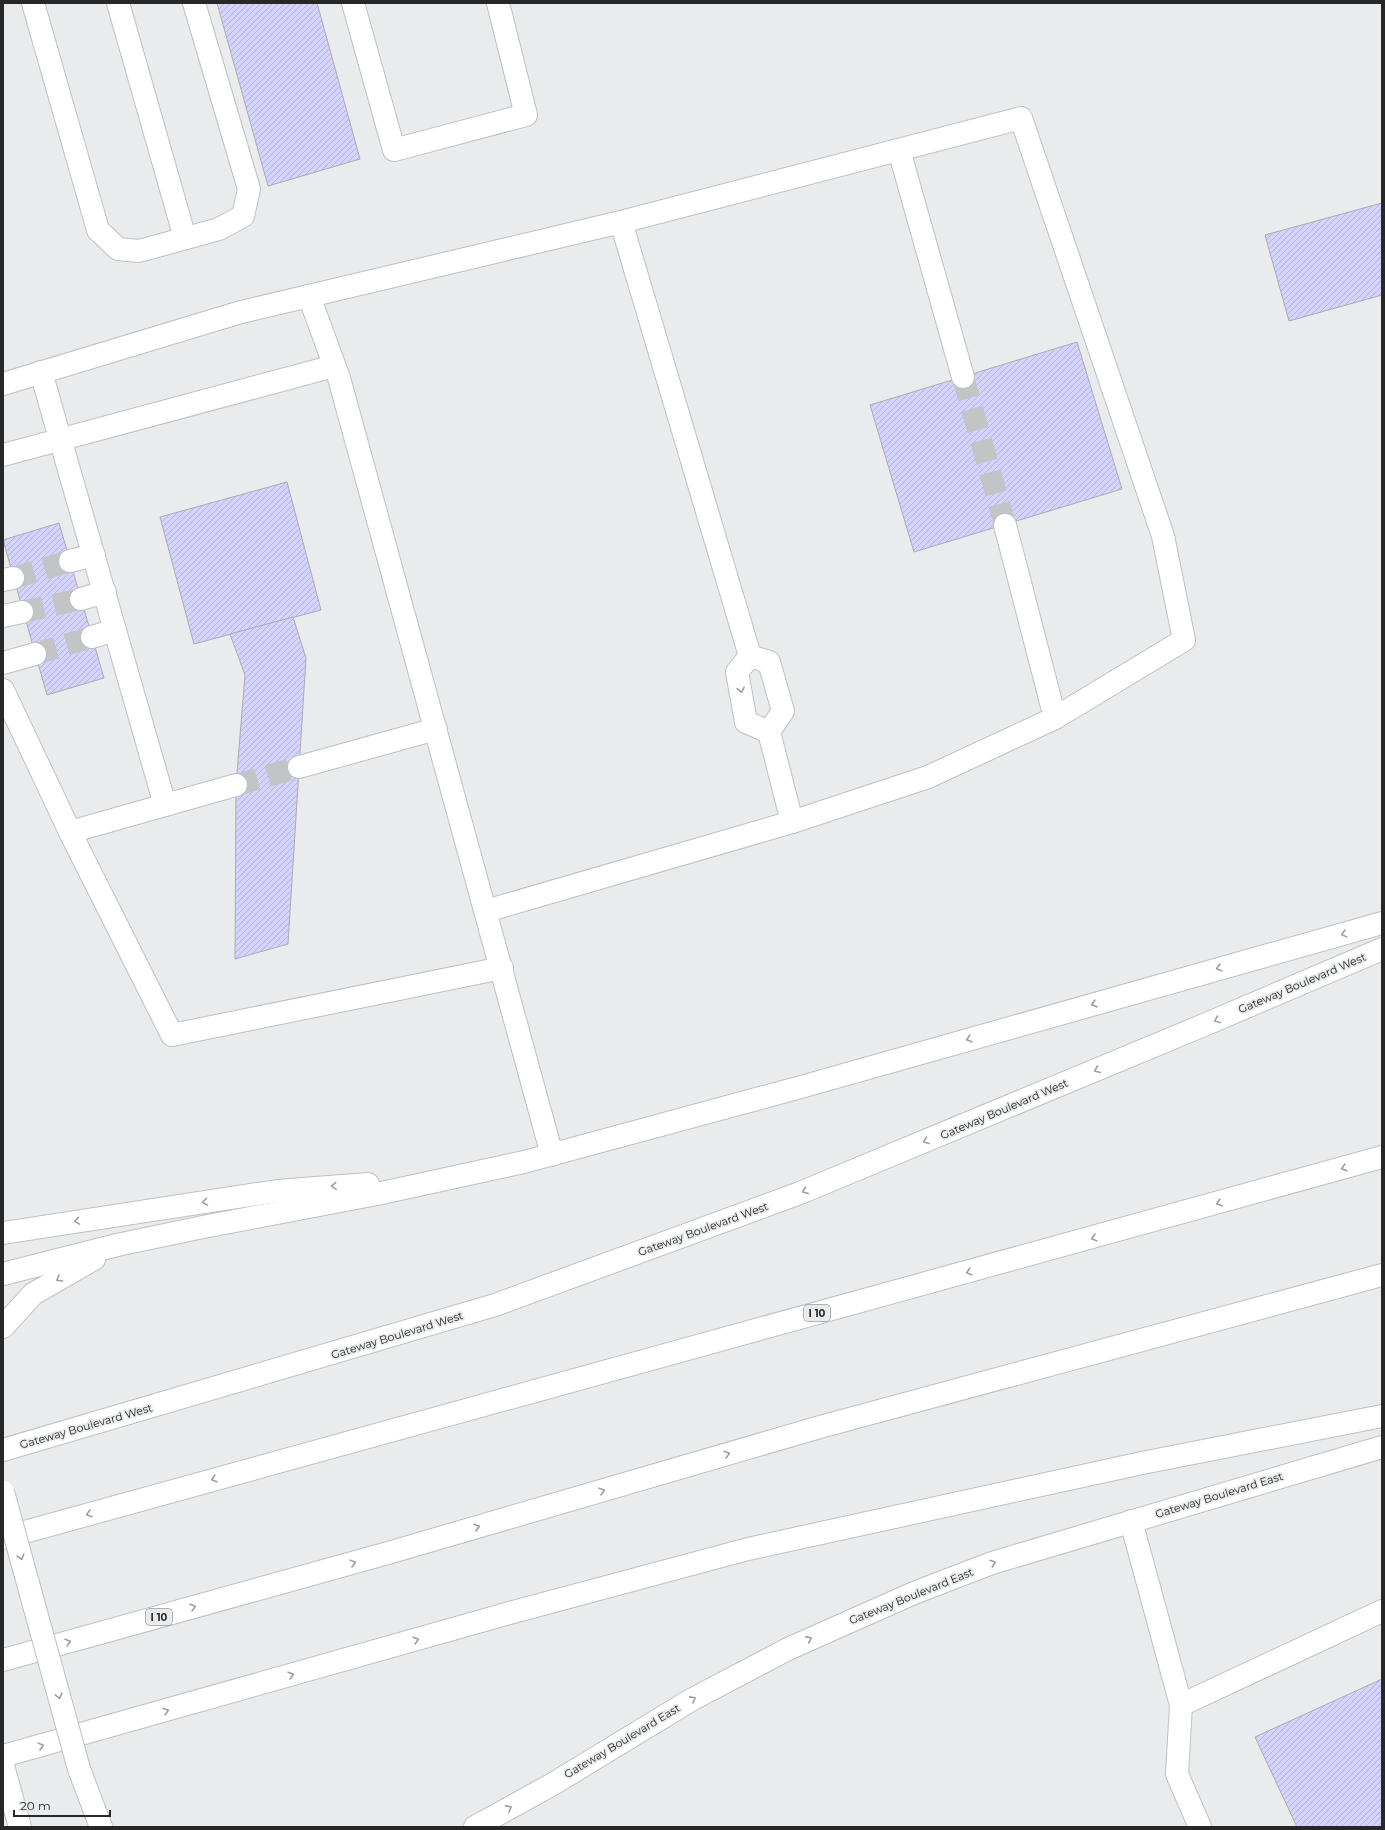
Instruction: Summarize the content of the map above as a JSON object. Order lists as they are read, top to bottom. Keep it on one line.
{"streets":{"main road":["Gateway Boulevard West","I 10","Gateway Boulevard East"]},"scale_bar":"20 m"}
